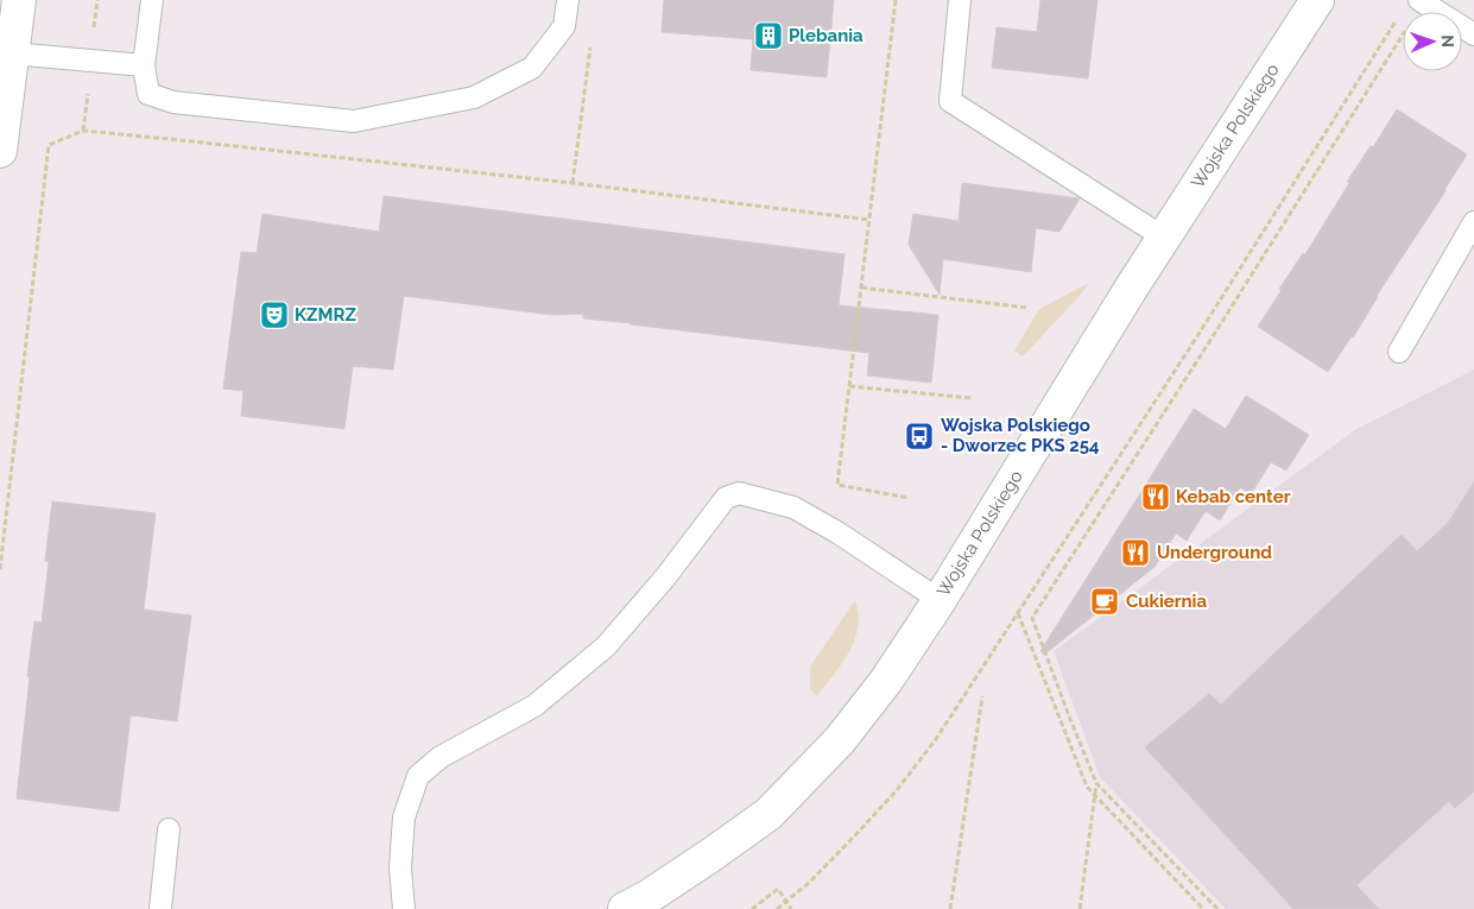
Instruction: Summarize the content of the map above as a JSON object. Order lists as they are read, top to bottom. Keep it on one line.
{"streets":{"street":["Wojska Polskiego"]},"places":{"building":["Plebania"],"theatre":["KZMRZ"],"bus stop":["Wojska Polskiego - Dworzec PKS 254"],"restaurant":["Kebab center","Underground"],"cafe":["Cukiernia"]},"north":"right"}
